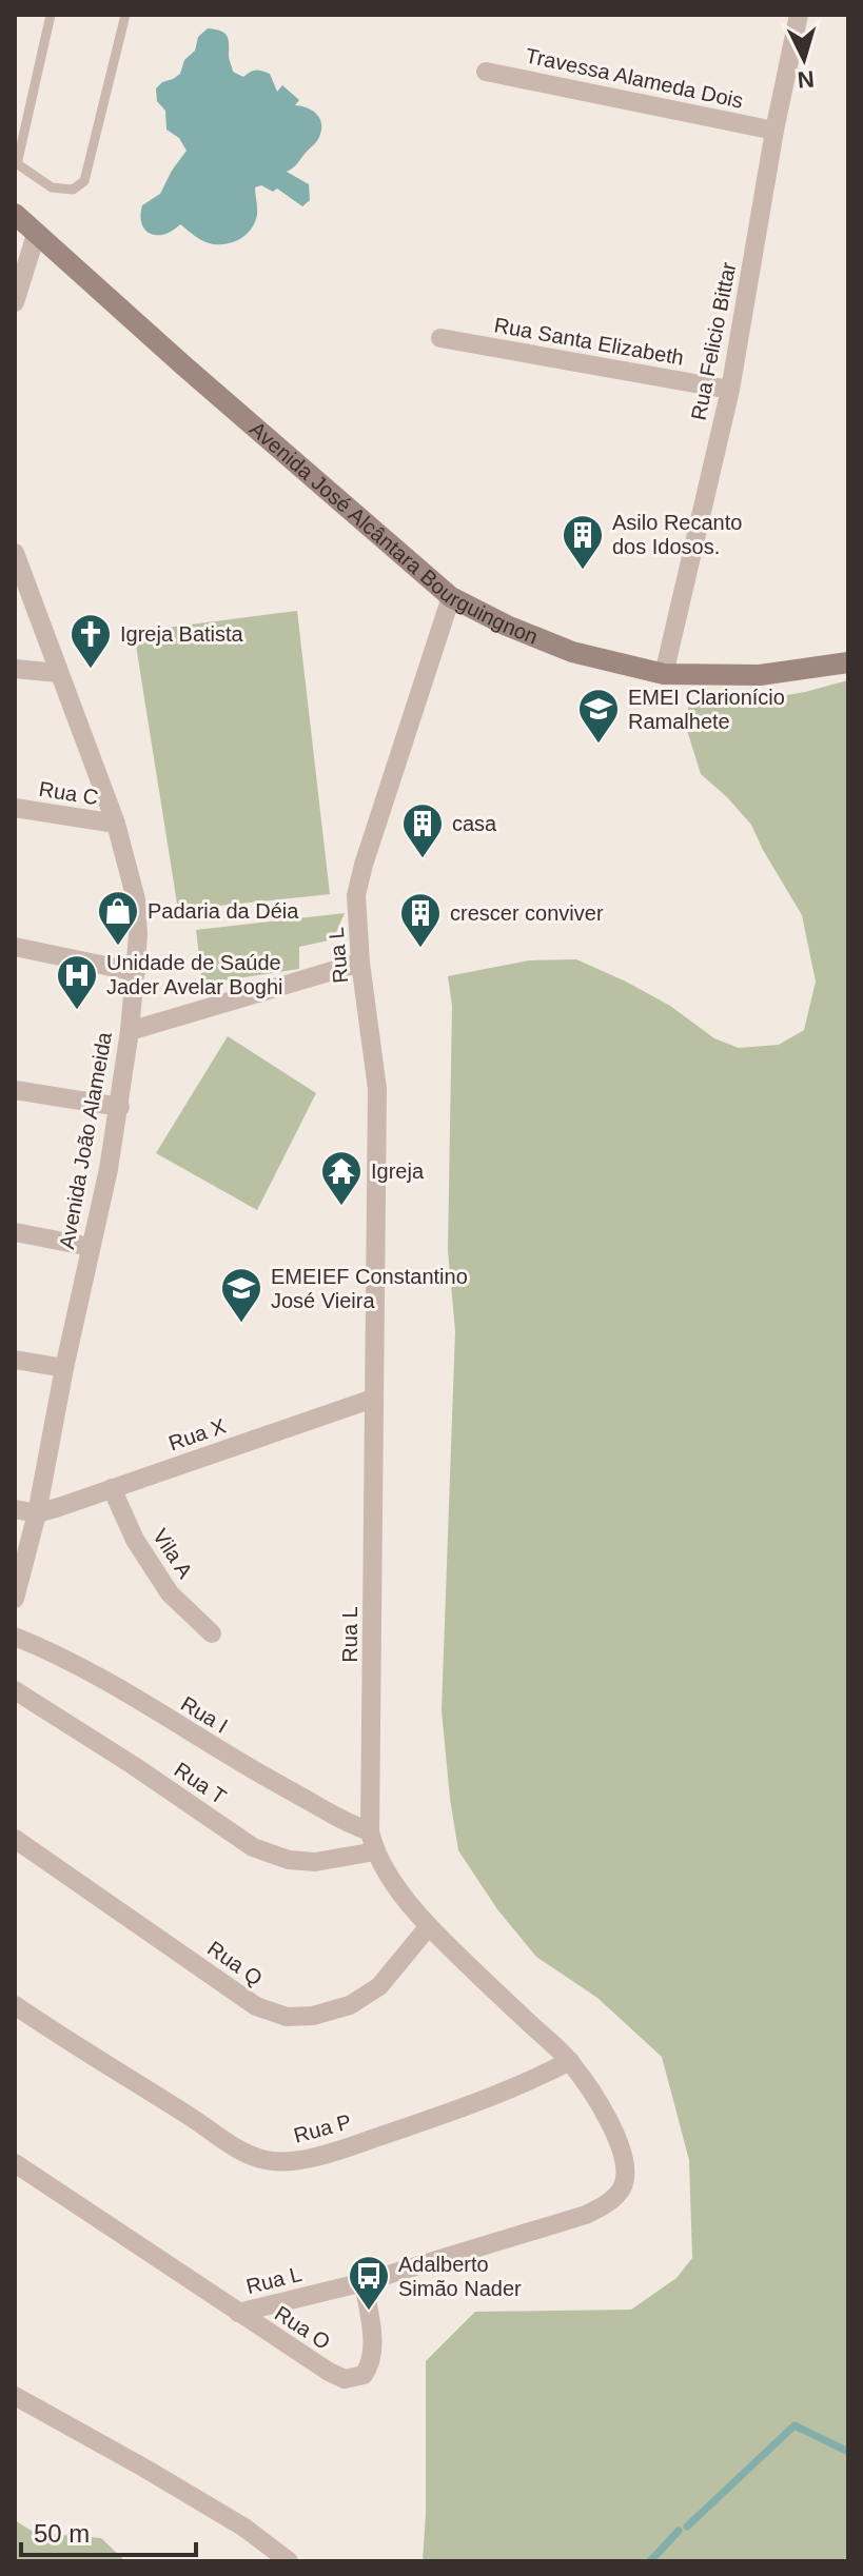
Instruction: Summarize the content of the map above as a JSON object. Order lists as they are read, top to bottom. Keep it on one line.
{"streets":{"street":["Travessa Alameda Dois","Rua Santa Elizabeth","Rua Felicio Bittar","Avenida José Alcântara Bourguingnon","Rua C","Rua L","Avenida João Alameida","Rua X","Vila A","Rua I","Rua T","Rua Q","Rua P","Rua O"]},"crossings":[["Travessa Alameda Dois","Rua Felicio Bittar"],["Rua Santa Elizabeth","Rua Felicio Bittar"],["Rua Felicio Bittar","Avenida José Alcântara Bourguingnon"],["Avenida José Alcântara Bourguingnon","Rua L"],["Rua C","Avenida João Alameida"],["Rua L","Rua X"],["Rua L","Rua I"],["Rua L","Rua T"],["Rua L","Rua Q"],["Rua L","Rua P"],["Rua L","Rua O"],["Avenida João Alameida","Rua X"],["Rua X","Vila A"]],"places":{"building":["Asilo Recanto dos Idosos.","casa","crescer conviver"],"church":["Igreja Batista"],"school or university":["EMEI Clarionício Ramalhete","EMEIEF Constantino José Vieira"],"shop":["Padaria da Déia"],"hospital":["Unidade de Saúde Jader Avelar Boghi"],"temple":["Igreja"],"bus stop":["Adalberto Simão Nader"]},"scale_bar":"50 m","north":"bottom"}
